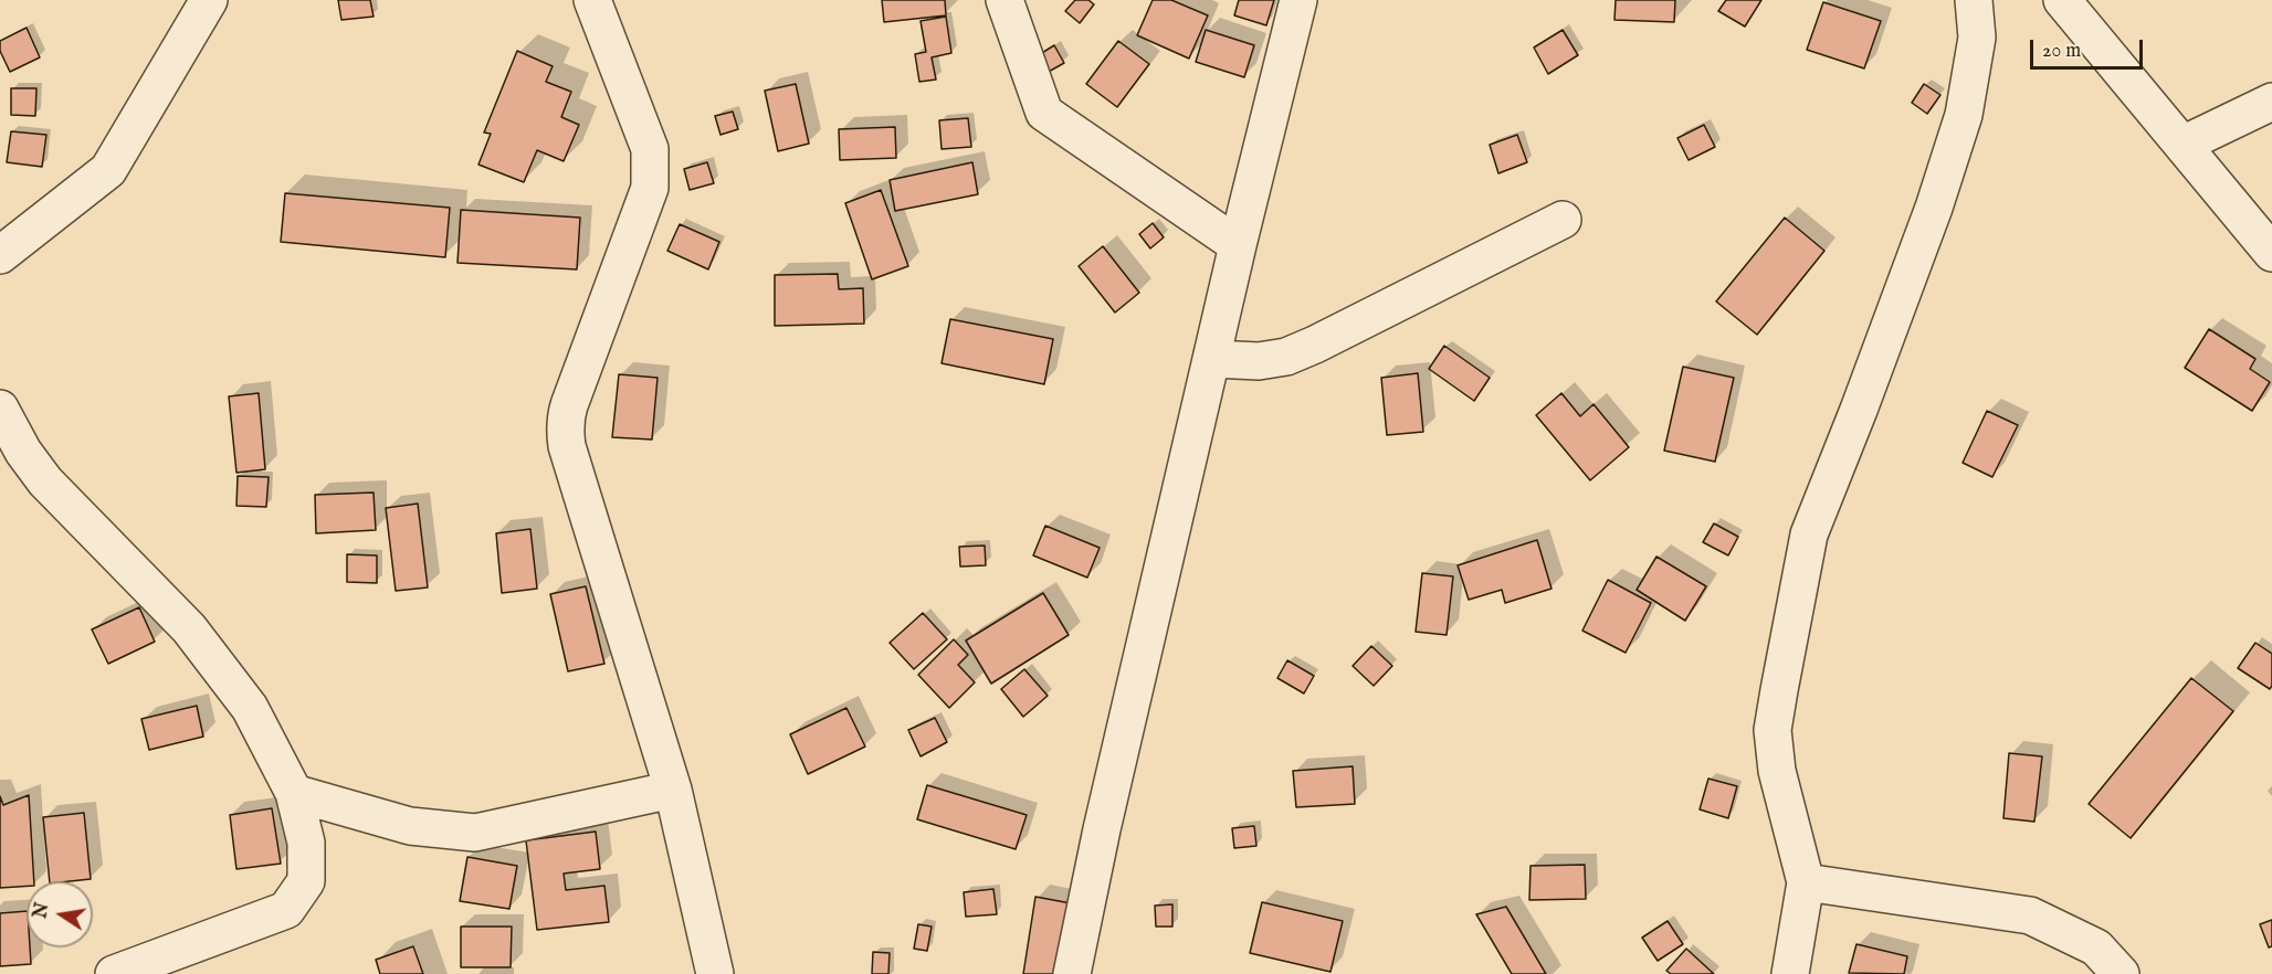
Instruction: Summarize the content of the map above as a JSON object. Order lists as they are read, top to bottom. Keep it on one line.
{"scale_bar":"20 m","north":"left"}
